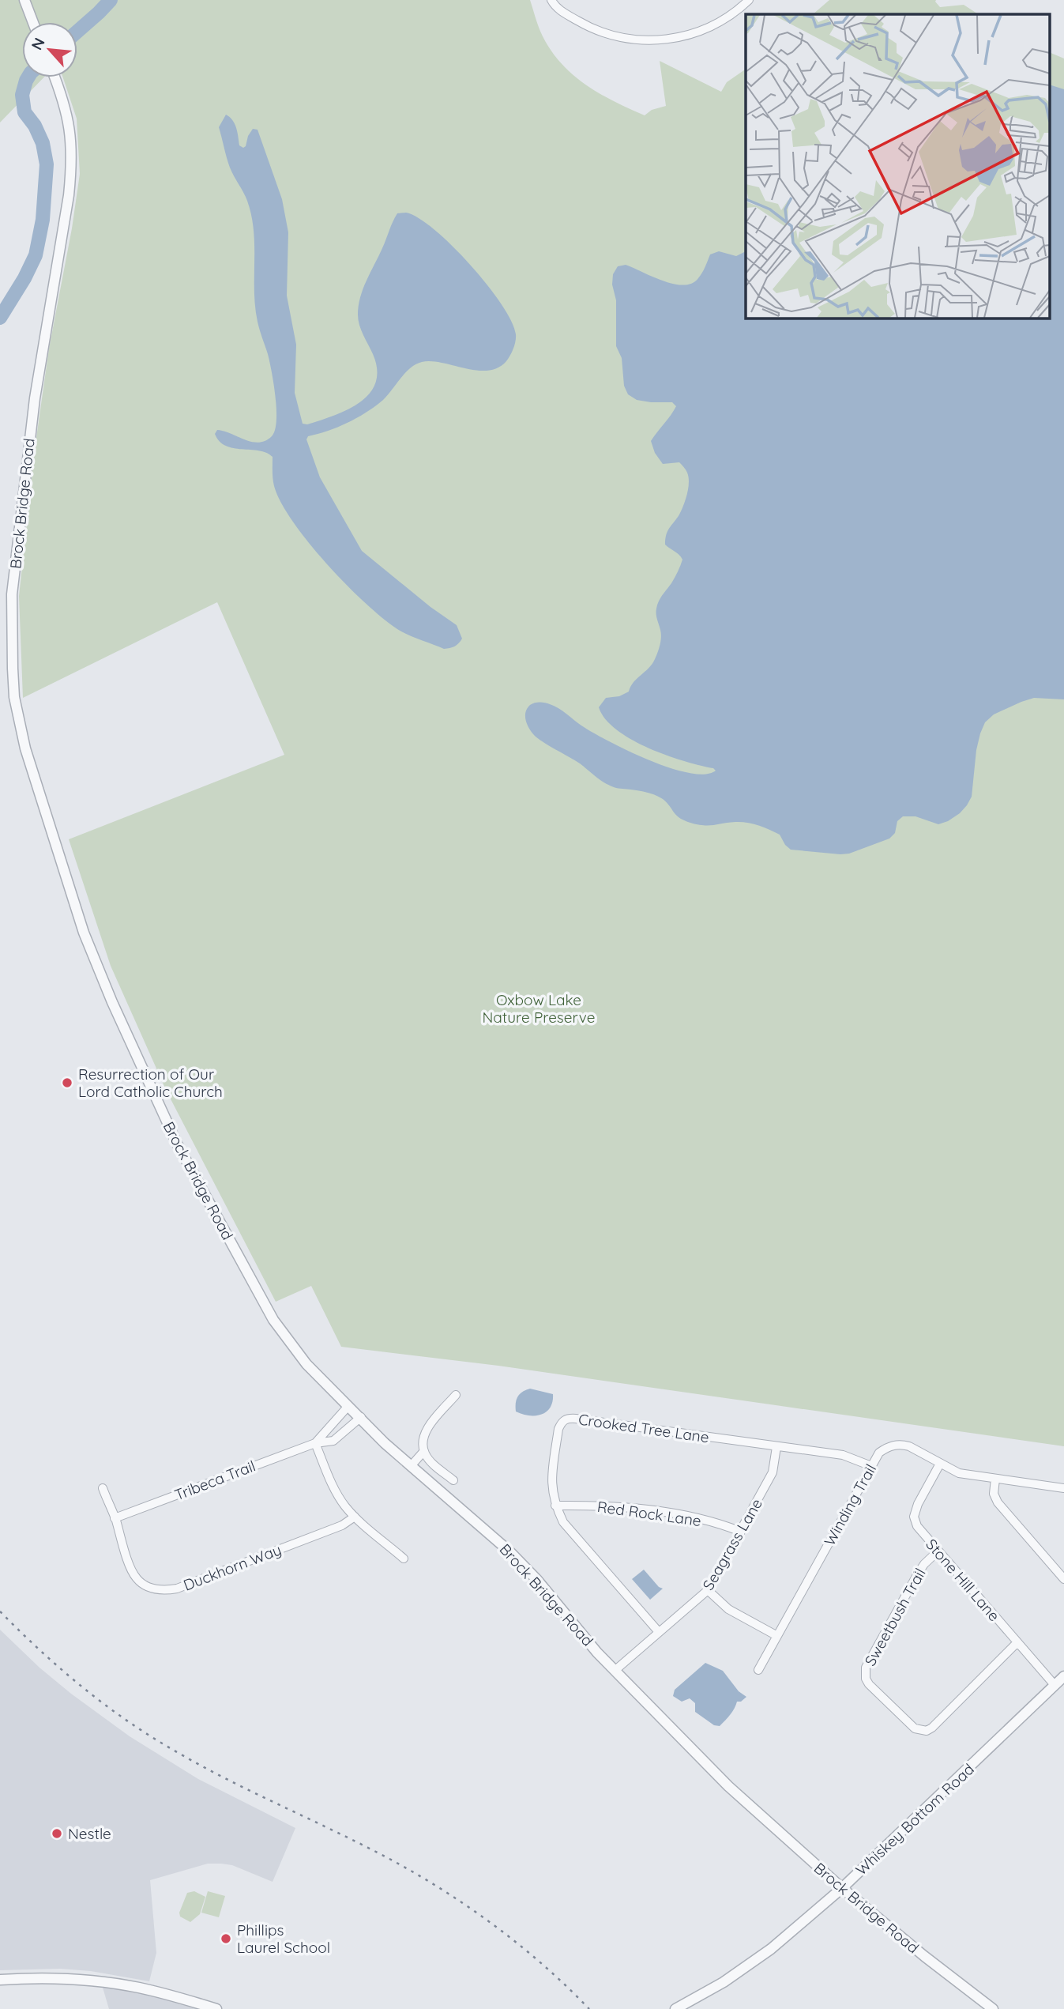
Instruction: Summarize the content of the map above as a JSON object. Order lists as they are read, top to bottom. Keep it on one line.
{"streets":{"street":["Brock Bridge Road","Crooked Tree Lane","Tribeca Trail","Winding Trail","Red Rock Lane","Seagrass Lane","Duckhorn Way","Stone Hill Lane","Sweetbush Trail","Whiskey Bottom Road"]},"crossings":[["Brock Bridge Road","Tribeca Trail"],["Brock Bridge Road","Seagrass Lane"],["Brock Bridge Road","Whiskey Bottom Road"],["Crooked Tree Lane","Red Rock Lane"],["Crooked Tree Lane","Seagrass Lane"],["Tribeca Trail","Duckhorn Way"],["Winding Trail","Stone Hill Lane"],["Red Rock Lane","Seagrass Lane"],["Stone Hill Lane","Sweetbush Trail"],["Stone Hill Lane","Whiskey Bottom Road"]],"parks":["Oxbow Lake Nature Preserve"],"places":["Resurrection of Our Lord Catholic Church","Nestle","Phillips Laurel School"],"north":"top left"}
